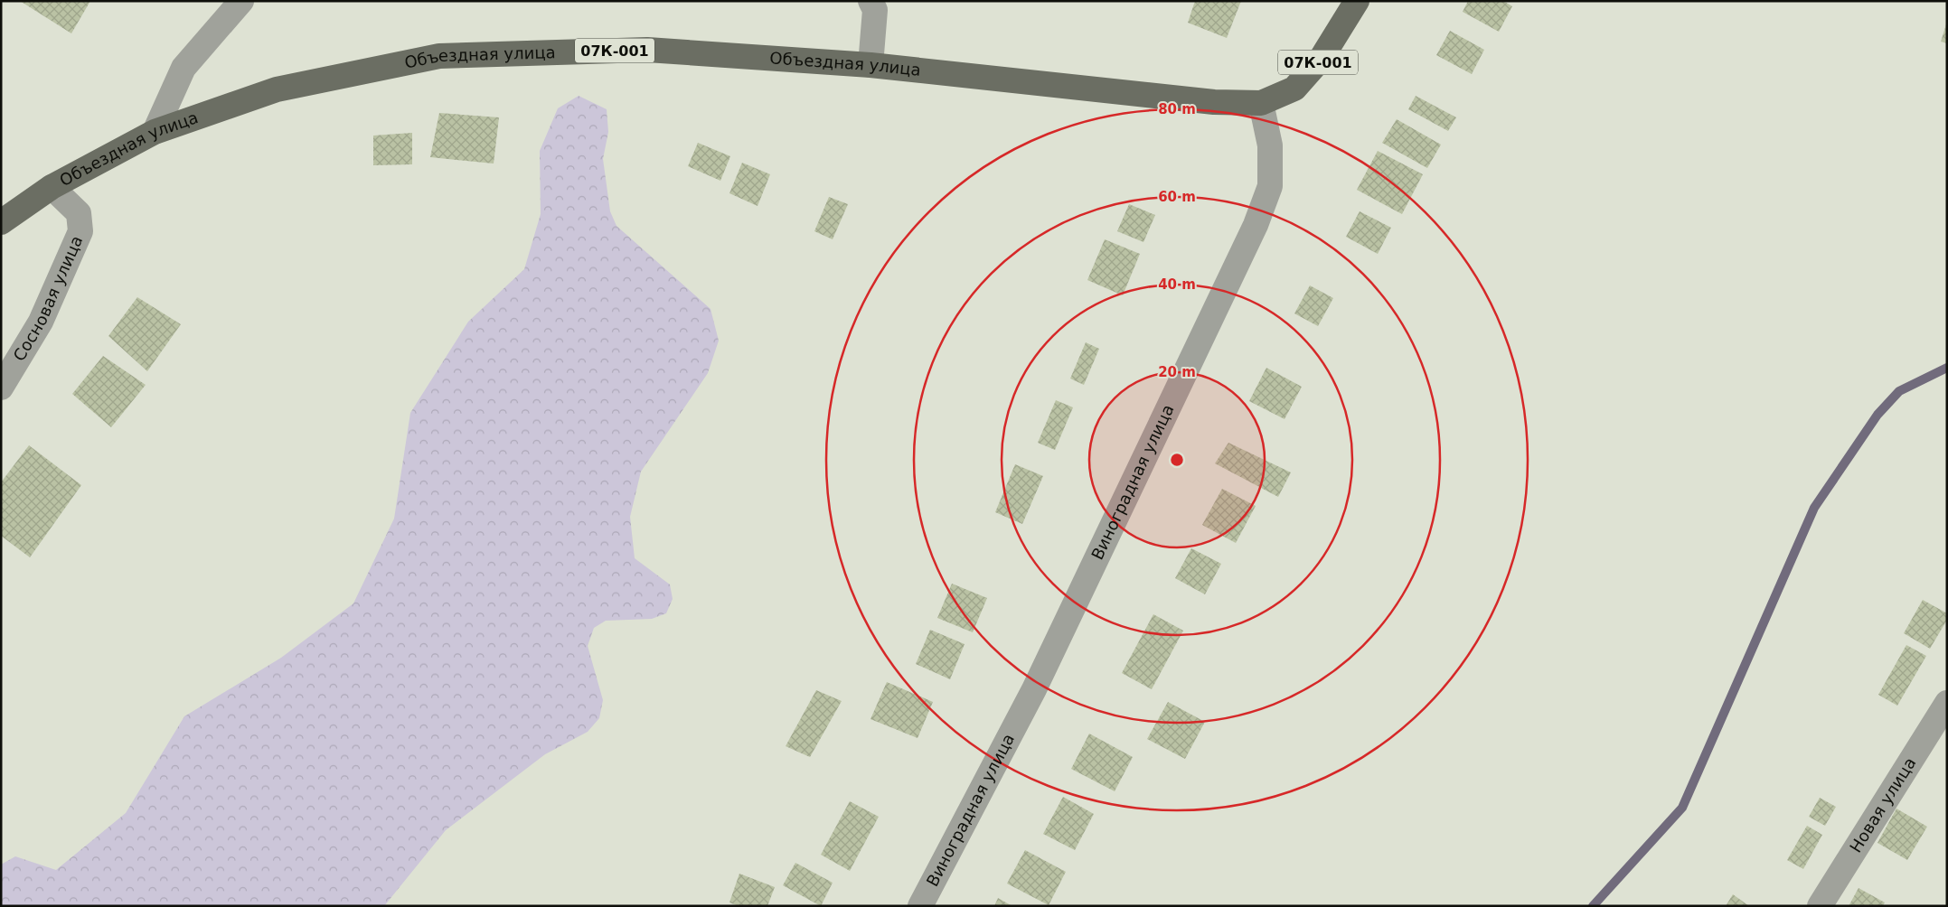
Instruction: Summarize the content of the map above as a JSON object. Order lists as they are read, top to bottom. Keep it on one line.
{"streets":{"main road":["07К-001","Объездная улица"],"street":["Сосновая улица","Виноградная улица","Новая улица"]},"crossings":[["07К-001","Объездная улица"],["07К-001","Виноградная улица"],["Объездная улица","Сосновая улица"],["Объездная улица","Виноградная улица"]],"rings":["80 m","60 m","40 m","20 m"]}
